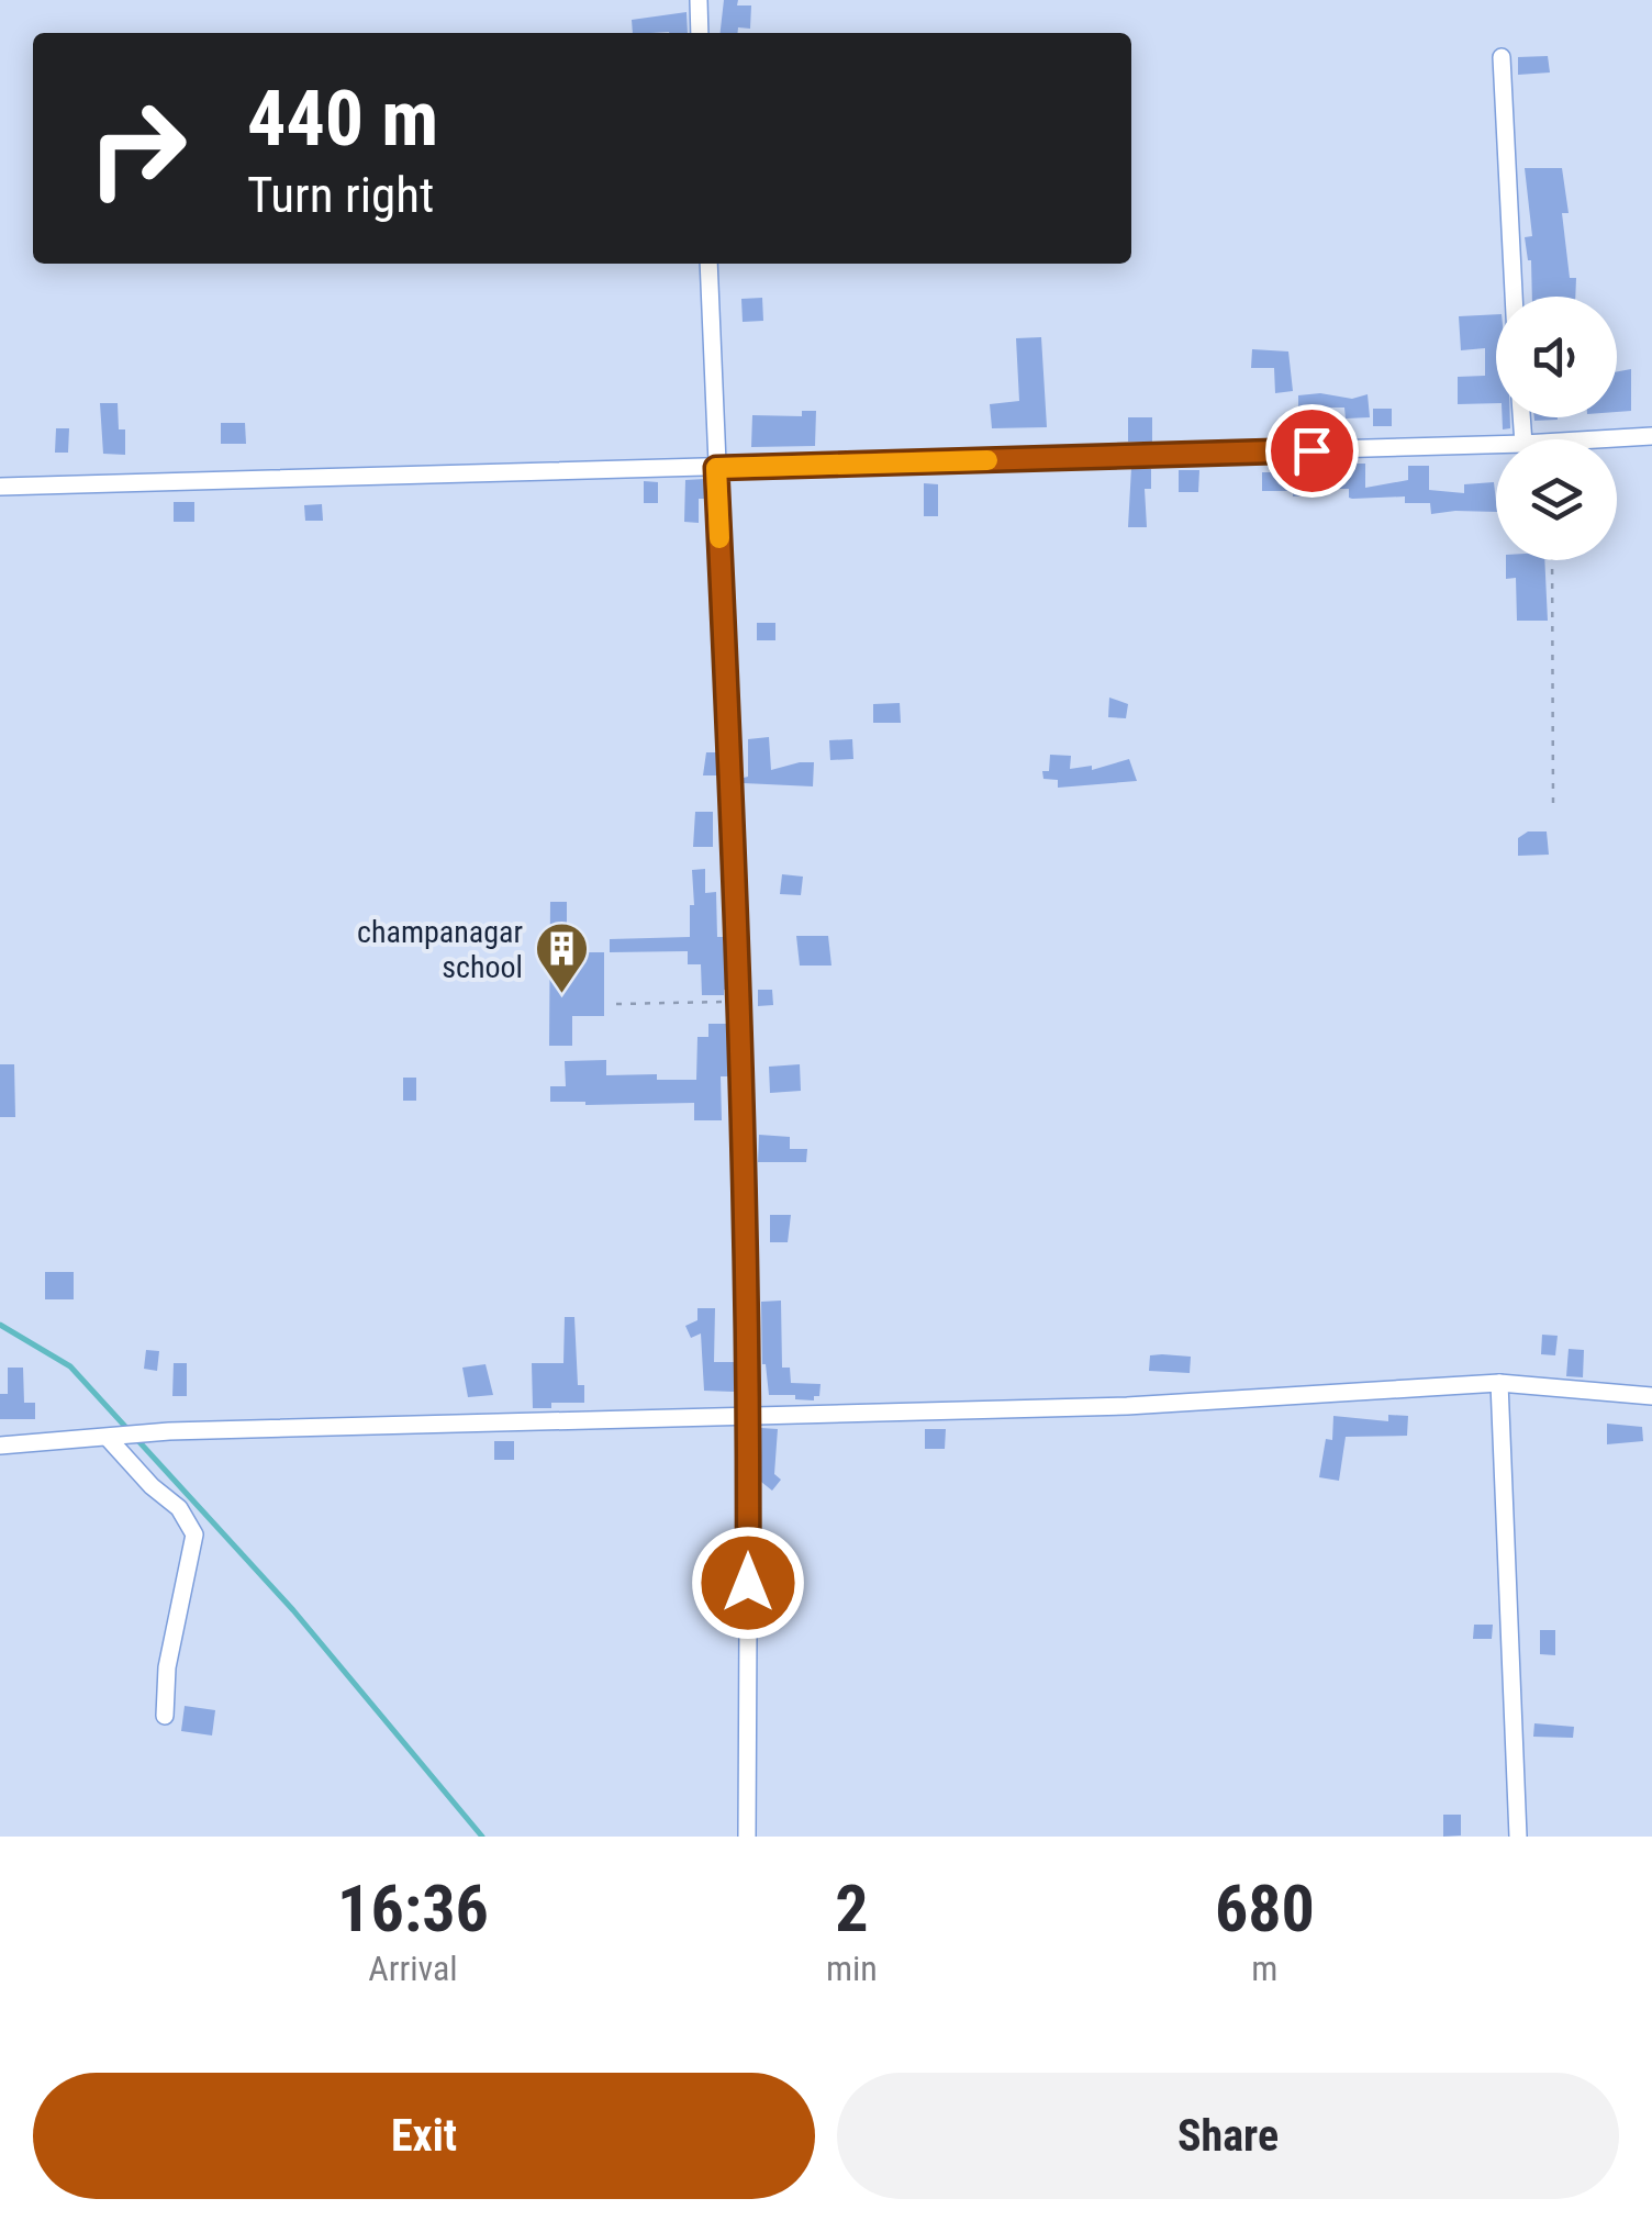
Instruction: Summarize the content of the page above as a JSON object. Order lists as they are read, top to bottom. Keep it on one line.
{"places":{"building":["champanagar school"]},"page":{"turn":["440 m","Turn right"],"eta":["16:36","Arrival","2","min","680","m"],"buttons":["Exit","Share"]}}
